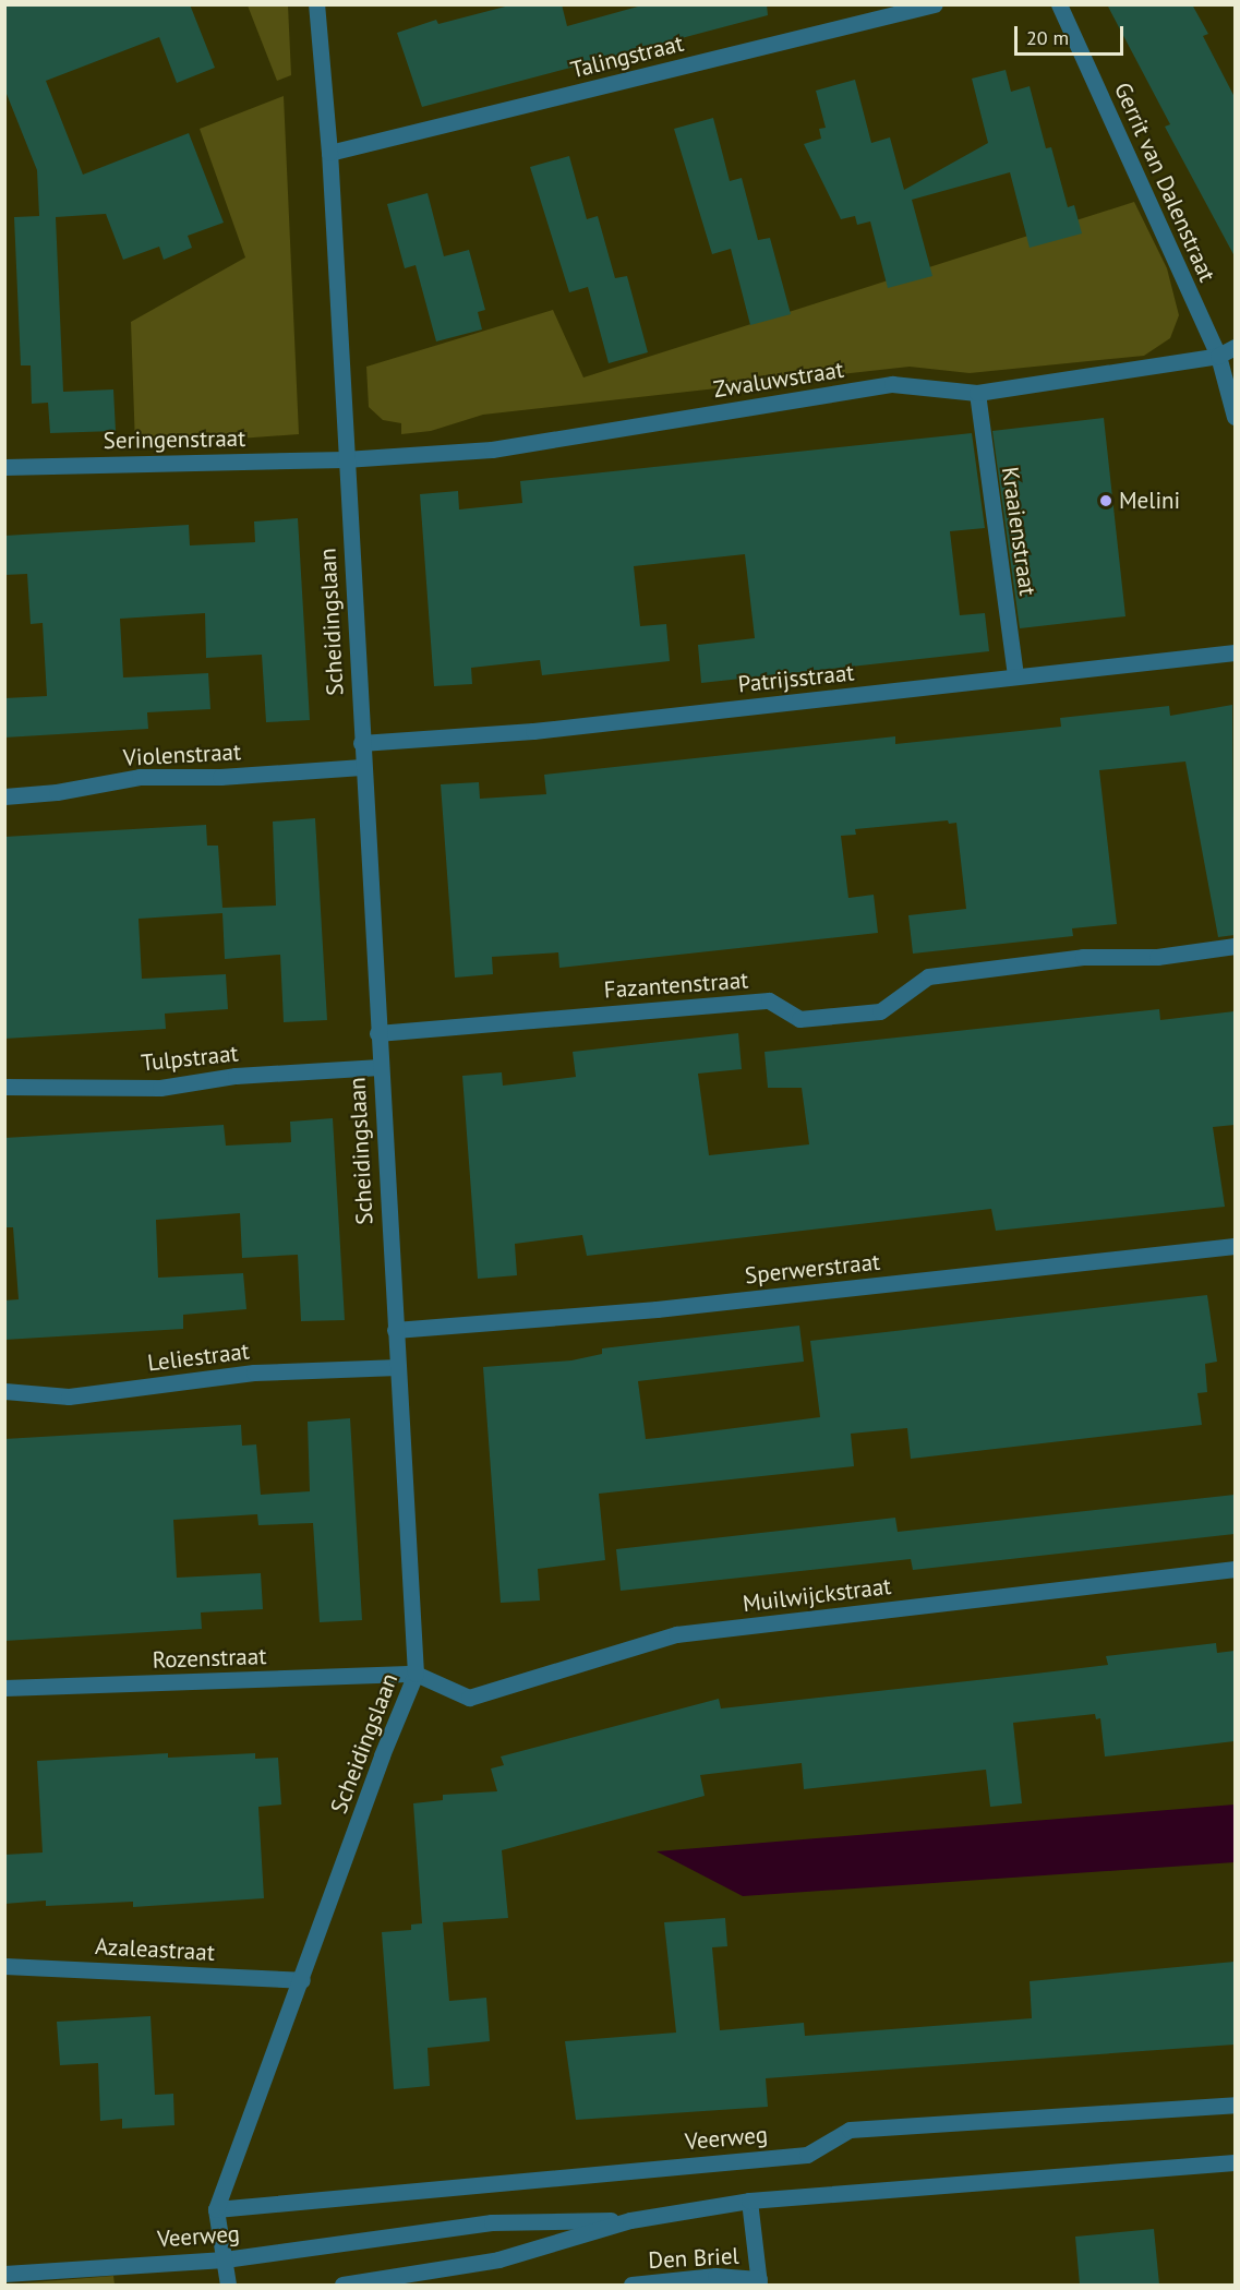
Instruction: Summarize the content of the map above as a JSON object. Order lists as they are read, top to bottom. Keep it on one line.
{"streets":{"street":["Talingstraat","Gerrit van Dalenstraat","Zwaluwstraat","Seringenstraat","Kraaienstraat","Scheidingslaan","Patrijsstraat","Violenstraat","Fazantenstraat","Tulpstraat","Sperwerstraat","Leliestraat","Muilwijckstraat","Rozenstraat","Azaleastraat","Veerweg","Den Briel"]},"crossings":[["Talingstraat","Scheidingslaan"],["Gerrit van Dalenstraat","Zwaluwstraat"],["Zwaluwstraat","Seringenstraat"],["Zwaluwstraat","Kraaienstraat"],["Zwaluwstraat","Scheidingslaan"],["Seringenstraat","Scheidingslaan"],["Kraaienstraat","Patrijsstraat"],["Scheidingslaan","Patrijsstraat"],["Scheidingslaan","Violenstraat"],["Scheidingslaan","Fazantenstraat"],["Scheidingslaan","Tulpstraat"],["Scheidingslaan","Sperwerstraat"],["Scheidingslaan","Leliestraat"],["Scheidingslaan","Muilwijckstraat"],["Scheidingslaan","Rozenstraat"],["Scheidingslaan","Azaleastraat"],["Scheidingslaan","Veerweg"],["Muilwijckstraat","Rozenstraat"]],"places":["Melini"],"scale_bar":"20 m"}
